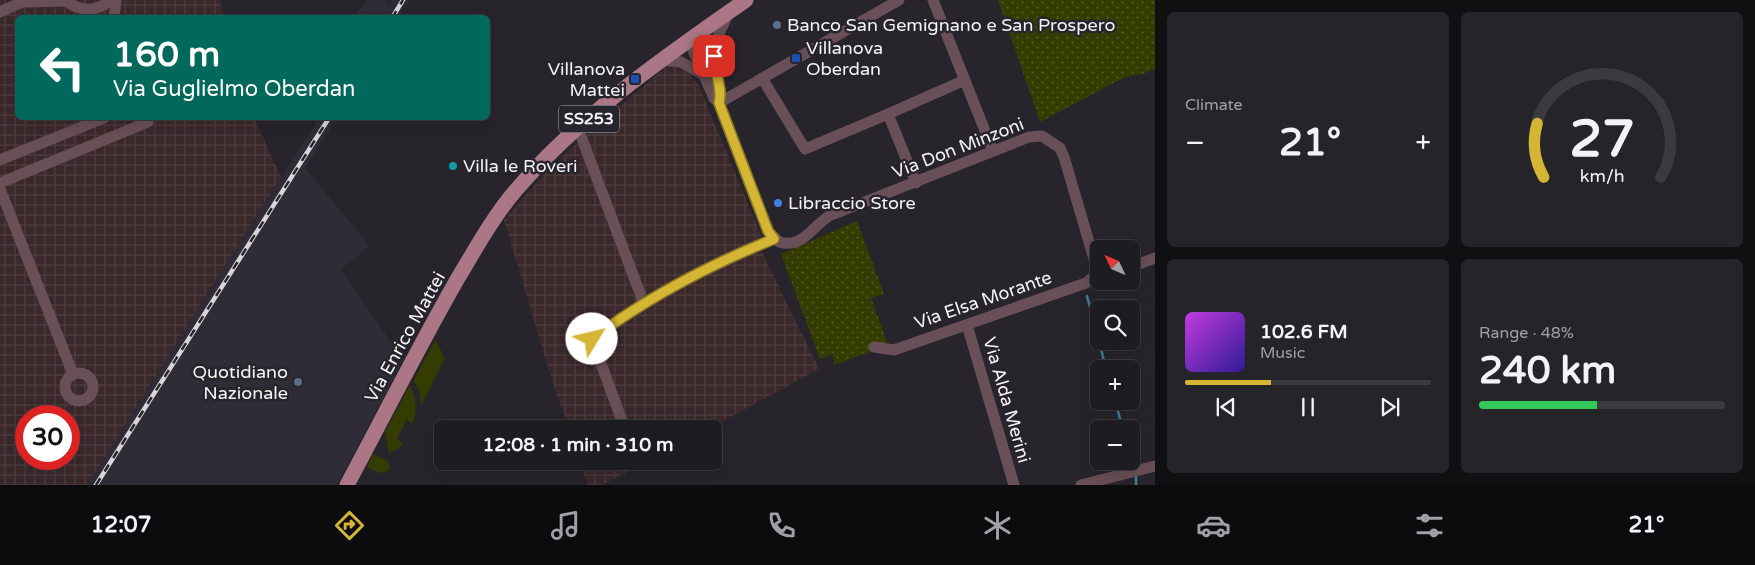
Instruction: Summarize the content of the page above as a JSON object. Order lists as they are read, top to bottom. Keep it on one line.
{"streets":{"main road":["SS253","Via Enrico Mattei"],"street":["Via Don Minzoni","Via Elsa Morante","Via Alda Merini"]},"crossings":[["SS253","Via Enrico Mattei"],["Via Elsa Morante","Via Alda Merini"]],"places":{"other":["Banco San Gemignano e San Prospero","Villa le Roveri","Libraccio Store","Quotidiano Nazionale"],"transit":["Villanova Oberdan","Villanova Mattei"]},"north":"top left","page":{"tile":["Climate",["Range · 48%","240 km"]],"turn":["160 m","Via Guglielmo Oberdan"],"heat":["−","21°","+"],"map_buttons":["+","−"],"song":["102.6 FM","Music"],"limit":"30","trip":"12:08 · 1 min · 310 m","tabs":["12:07","21°"],"gauge":["27","km/h"]}}
